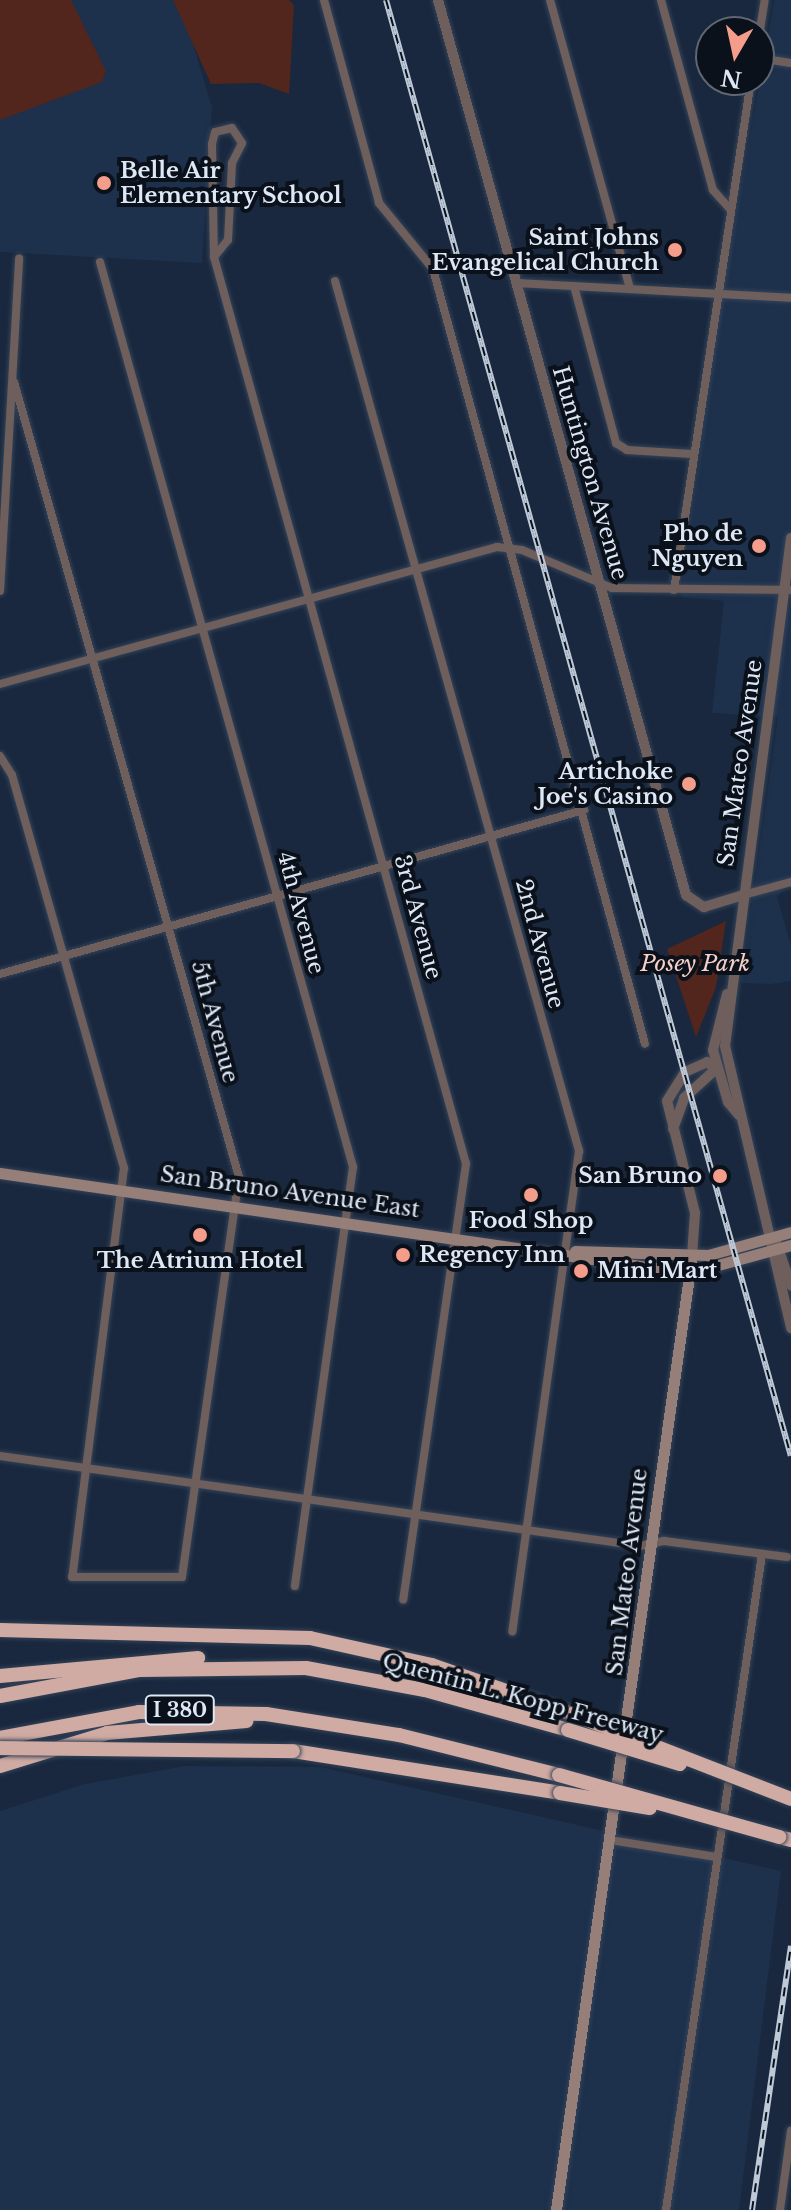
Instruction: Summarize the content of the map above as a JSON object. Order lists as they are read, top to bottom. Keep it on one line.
{"streets":{"highway":["Quentin L. Kopp Freeway","I 380"],"main road":["San Mateo Avenue","San Bruno Avenue East"],"street":["Huntington Avenue","4th Avenue","3rd Avenue","2nd Avenue","5th Avenue"]},"crossings":[["Huntington Avenue","San Mateo Avenue"],["San Mateo Avenue","San Bruno Avenue East"],["4th Avenue","San Bruno Avenue East"],["3rd Avenue","San Bruno Avenue East"],["2nd Avenue","San Bruno Avenue East"],["5th Avenue","San Bruno Avenue East"]],"parks":["Posey Park"],"places":["Belle Air Elementary School","Saint Johns Evangelical Church","Pho de Nguyen","Artichoke Joe's Casino","San Bruno","Food Shop","The Atrium Hotel","Regency Inn","Mini Mart"],"north":"bottom"}
